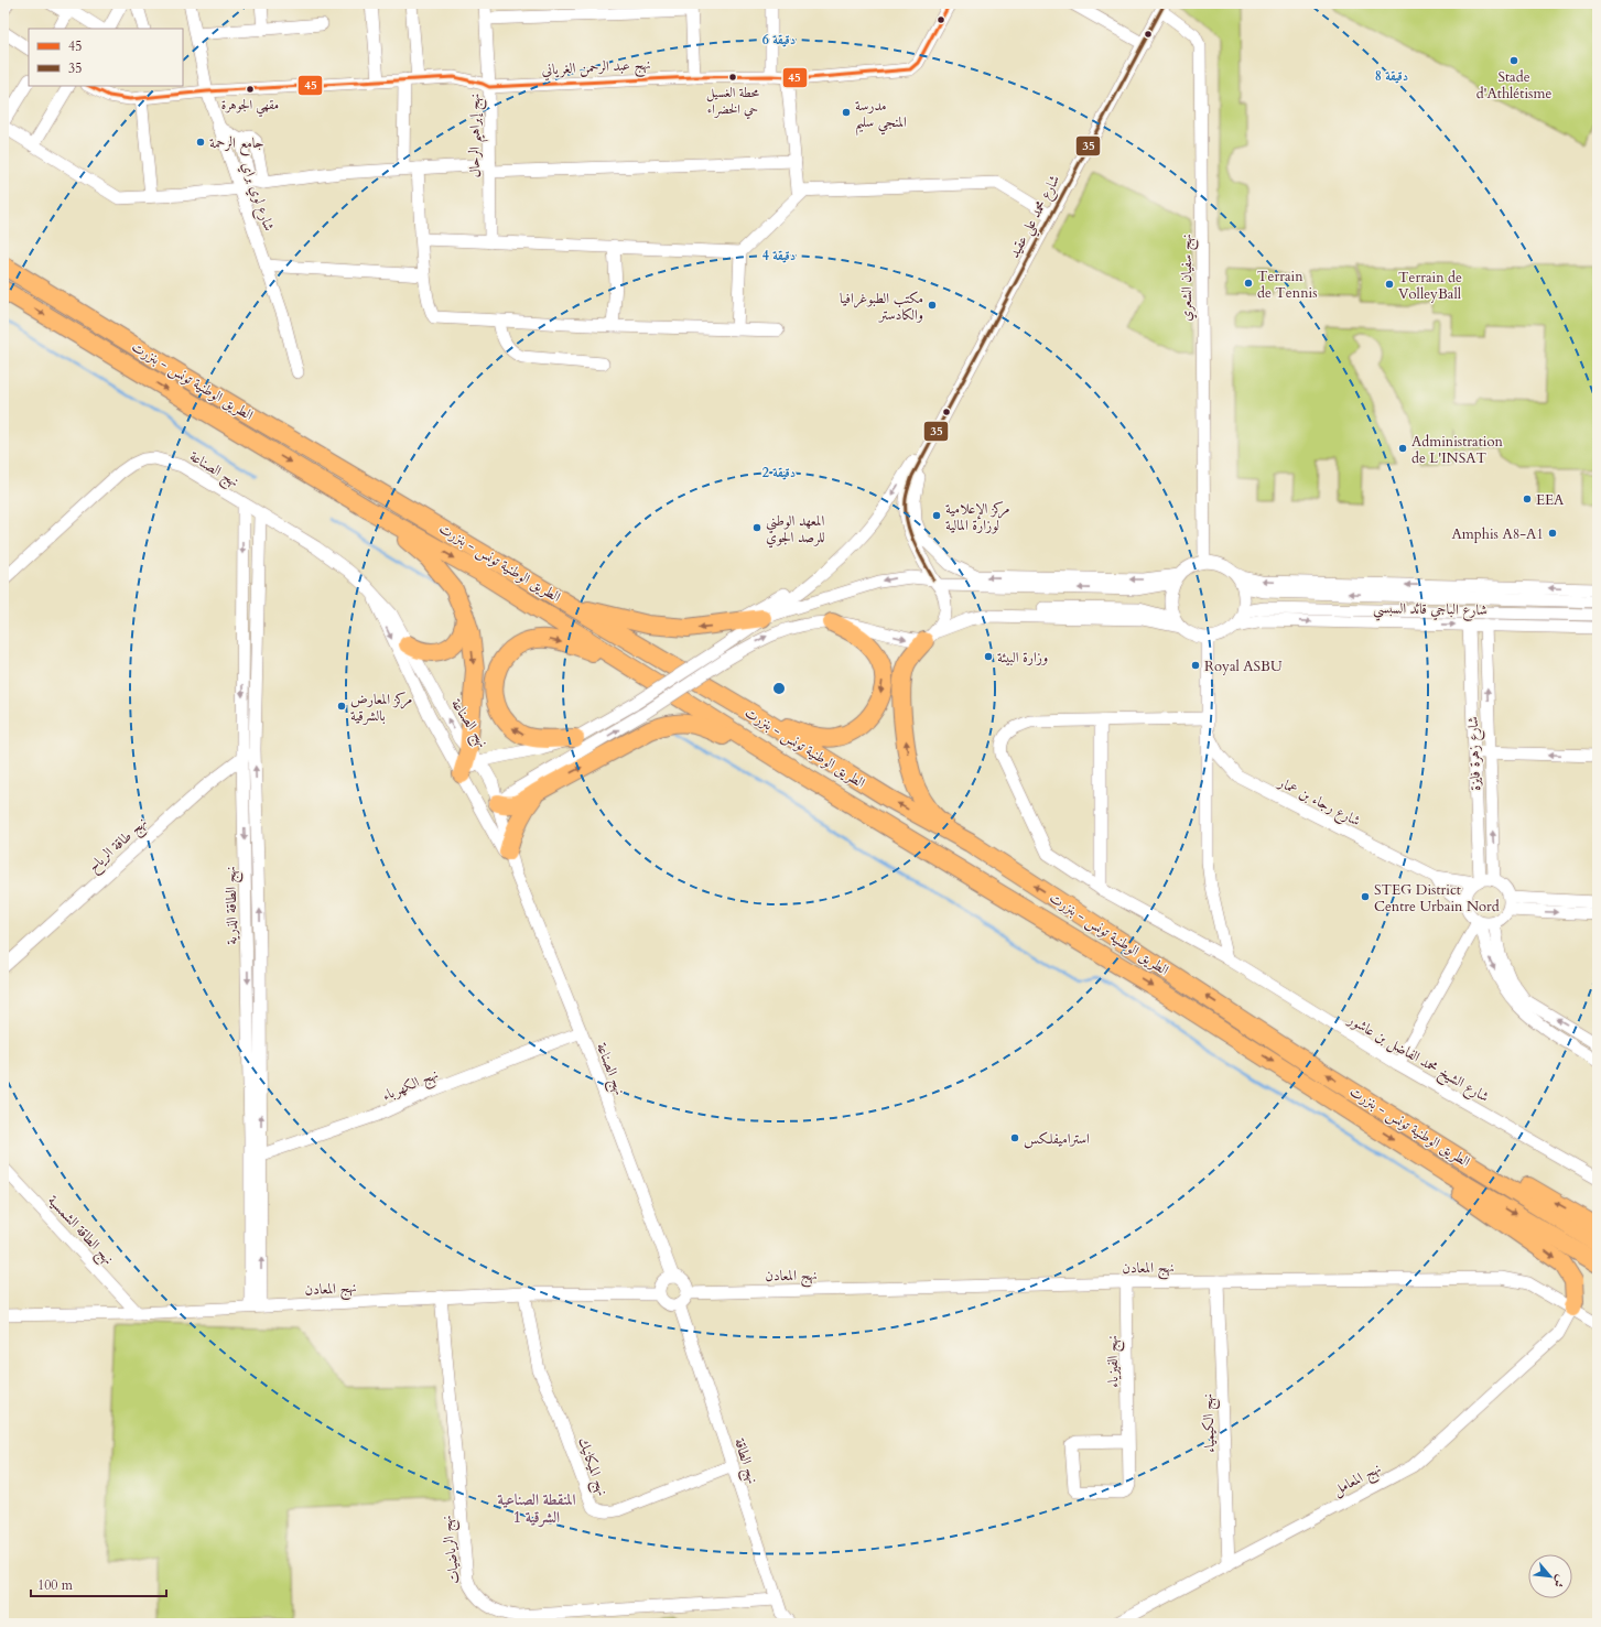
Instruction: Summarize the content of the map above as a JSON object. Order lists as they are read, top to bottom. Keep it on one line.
{"streets":{"highway":["الطريق الوطنية تونس - بنزرت"],"street":["نهج عبد الرحمن الغرياني","نهج إبراهيم الرحال","شارع لوي براي","شارع محمد علي عقيد","نهج سفيان الشعري","نهج الصناعة","شارع الباجي قائد السبسي","شارع زهرة فايزة","شارع رجاء بن عمار","نهج طاقة الرياح","نهج الطاقة الذرية","شارع الشيخ محمد الفاضل بن عاشور","نهج الكهرباء","نهج الطاقة الشمسية","نهج المعادن","نهج الفيزياء","نهج الكيمياء","نهج الطاقة","نهج الميكانيك","نهج المعامل","نهج الرياضيات"]},"crossings":[["نهج عبد الرحمن الغرياني","نهج إبراهيم الرحال"],["نهج عبد الرحمن الغرياني","شارع لوي براي"],["شارع محمد علي عقيد","نهج سفيان الشعري"],["نهج سفيان الشعري","شارع الباجي قائد السبسي"],["نهج الصناعة","نهج الطاقة الذرية"],["نهج الصناعة","نهج الكهرباء"],["نهج الصناعة","نهج المعادن"],["نهج الصناعة","نهج الطاقة"],["شارع الباجي قائد السبسي","شارع زهرة فايزة"],["شارع زهرة فايزة","شارع رجاء بن عمار"],["نهج طاقة الرياح","نهج الطاقة الذرية"],["نهج الطاقة الذرية","نهج الكهرباء"],["نهج الطاقة الذرية","نهج المعادن"],["نهج الطاقة الشمسية","نهج المعادن"],["نهج المعادن","نهج الفيزياء"],["نهج المعادن","نهج الكيمياء"],["نهج المعادن","نهج الطاقة"],["نهج المعادن","نهج الميكانيك"],["نهج المعادن","نهج المعامل"],["نهج المعادن","نهج الرياضيات"],["نهج الكيمياء","نهج المعامل"],["نهج الطاقة","نهج الميكانيك"],["نهج الطاقة","نهج الرياضيات"]],"districts":["المنقطة الصناعية الشرقية 1"],"places":["Stade d'Athlétisme","محطة الغسيل حي الخضراء","مقهي الجوهرة","مدرسة المنجي سليم","جامع الرحمة","Terrain de Tennis","Terrain de VolleyBall","مكتب الطبوغرافيا والكادستر","Administration de L'INSAT","EEA","مركز الإعلامية لوزارة المالية","المعهد الوطني للرصد الجوي","Amphis A8-A1","وزارة البيئة","Royal ASBU","مركز المعارض بالشرقية","STEG District Centre Urbain Nord","استراميفلكس"],"lines":["transit line 45","transit line 35"],"legend":["45","35"],"scale_bar":"100 m","north":"bottom right","rings":["6 دقيقة","8 دقيقة","4 دقيقة","2 دقيقة"]}
